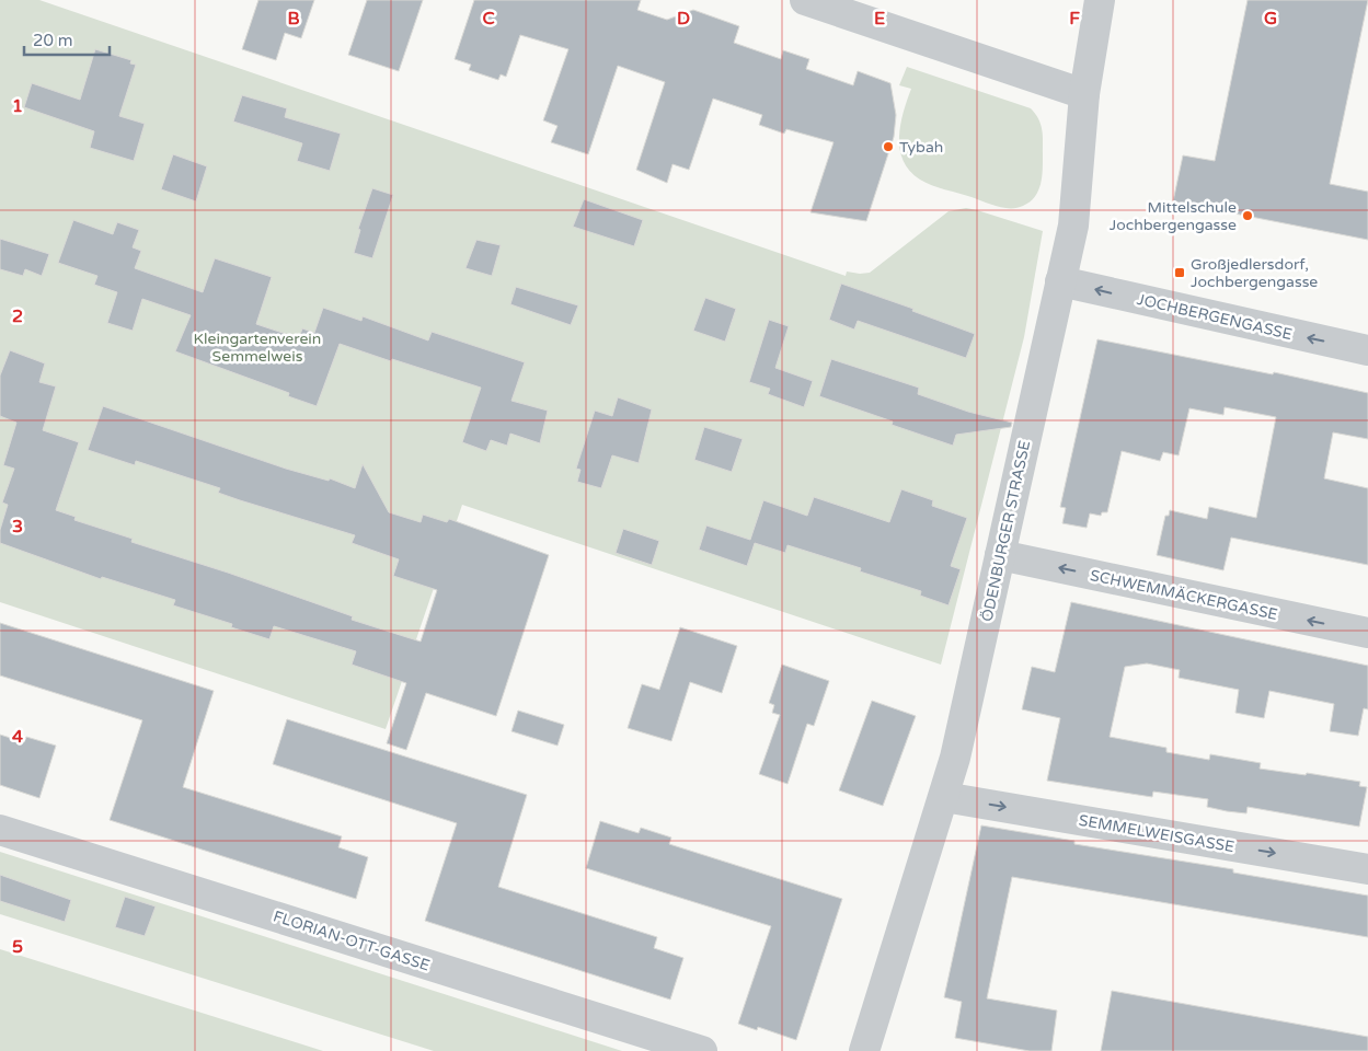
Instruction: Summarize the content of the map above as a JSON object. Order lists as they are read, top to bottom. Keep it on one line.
{"streets":{"street":["JOCHBERGENGASSE","ÖDENBURGER STRASSE","SCHWEMMÄCKERGASSE","SEMMELWEISGASSE","FLORIAN-OTT-GASSE"]},"crossings":[["JOCHBERGENGASSE","ÖDENBURGER STRASSE"],["ÖDENBURGER STRASSE","SCHWEMMÄCKERGASSE"],["ÖDENBURGER STRASSE","SEMMELWEISGASSE"]],"one_way":["JOCHBERGENGASSE","SCHWEMMÄCKERGASSE","SEMMELWEISGASSE"],"parks":["Kleingartenverein Semmelweis"],"places":{"other":["Tybah","Mittelschule Jochbergengasse"],"transit":["Großjedlersdorf, Jochbergengasse"]},"scale_bar":"20 m","grid":{"columns":["B","C","D","E","F","G"],"rows":["1","2","3","4","5"]}}
